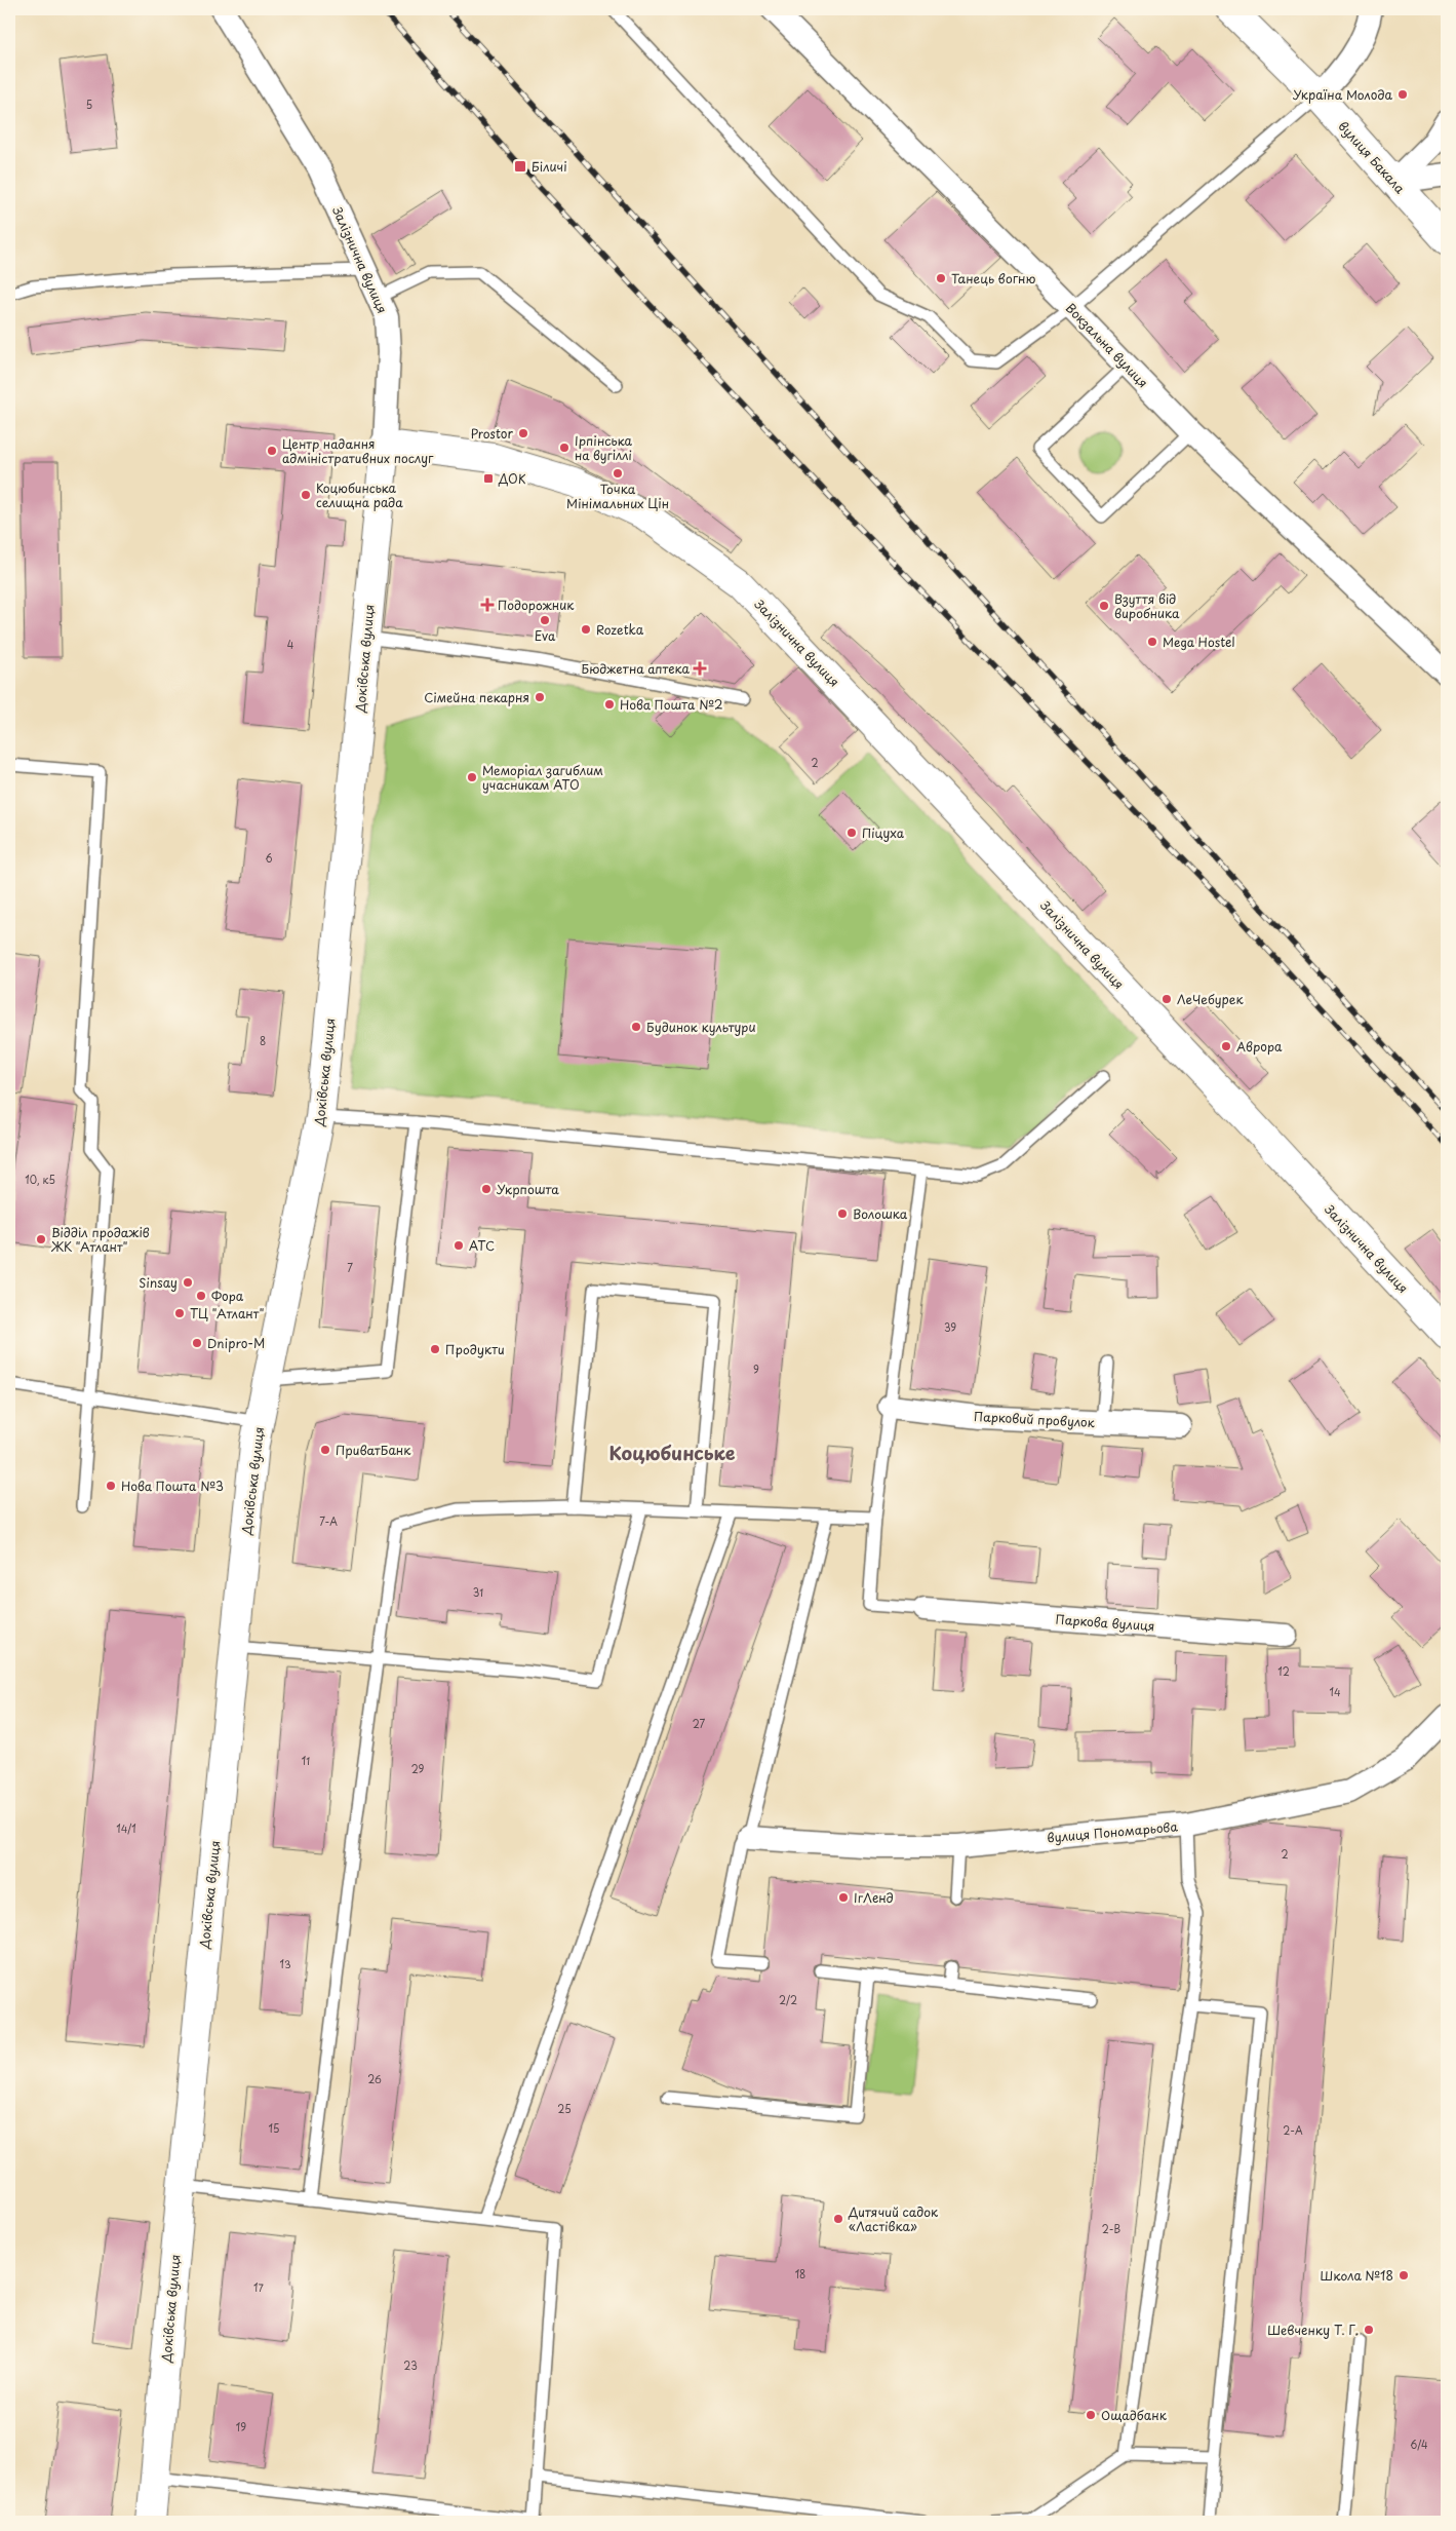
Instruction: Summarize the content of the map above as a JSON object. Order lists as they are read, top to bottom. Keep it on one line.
{"streets":{"street":["вулиця Бакала","Залізнична вулиця","Вокзальна вулиця","Доківська вулиця","Парковий провулок","Паркова вулиця","вулиця Пономарьова"]},"crossings":[["Залізнична вулиця","Доківська вулиця"]],"districts":["Коцюбинське"],"places":{"other":["Україна Молода","Танець вогню","Prostor","Ірпінська на вугіллі","Центр надання адміністративних послуг","Точка Мінімальних Цін","Коцюбинська селищна рада","Взуття від виробника","Eva","Rozetka","Mega Hostel","Сімейна пекарня","Нова Пошта №2","Меморіал загиблим учасникам АТО","Піцуха","ЛеЧебурек","Будинок культури","Аврора","Укрпошта","Волошка","Відділ продажів ЖК \"Атлант\"","АТС","Sinsay","Фора","ТЦ \"Атлант\"","Dnipro-M","Продукти","ПриватБанк","Нова Пошта №3","ІгЛенд","Дитячий садок «Ластівка»","Школа №18","Шевченку Т. Г.","Ощадбанк"],"transit":["Біличі","ДОК"],"health":["Подорожник","Бюджетна аптека"]},"house_numbers":["5","4","2","6","8","10, к5","7","39","9","7-А","31","12","14","27","11","29","14/1","2","13","2/2","26","25","15","2-А","2-В","18","17","23","19","6/4"]}
